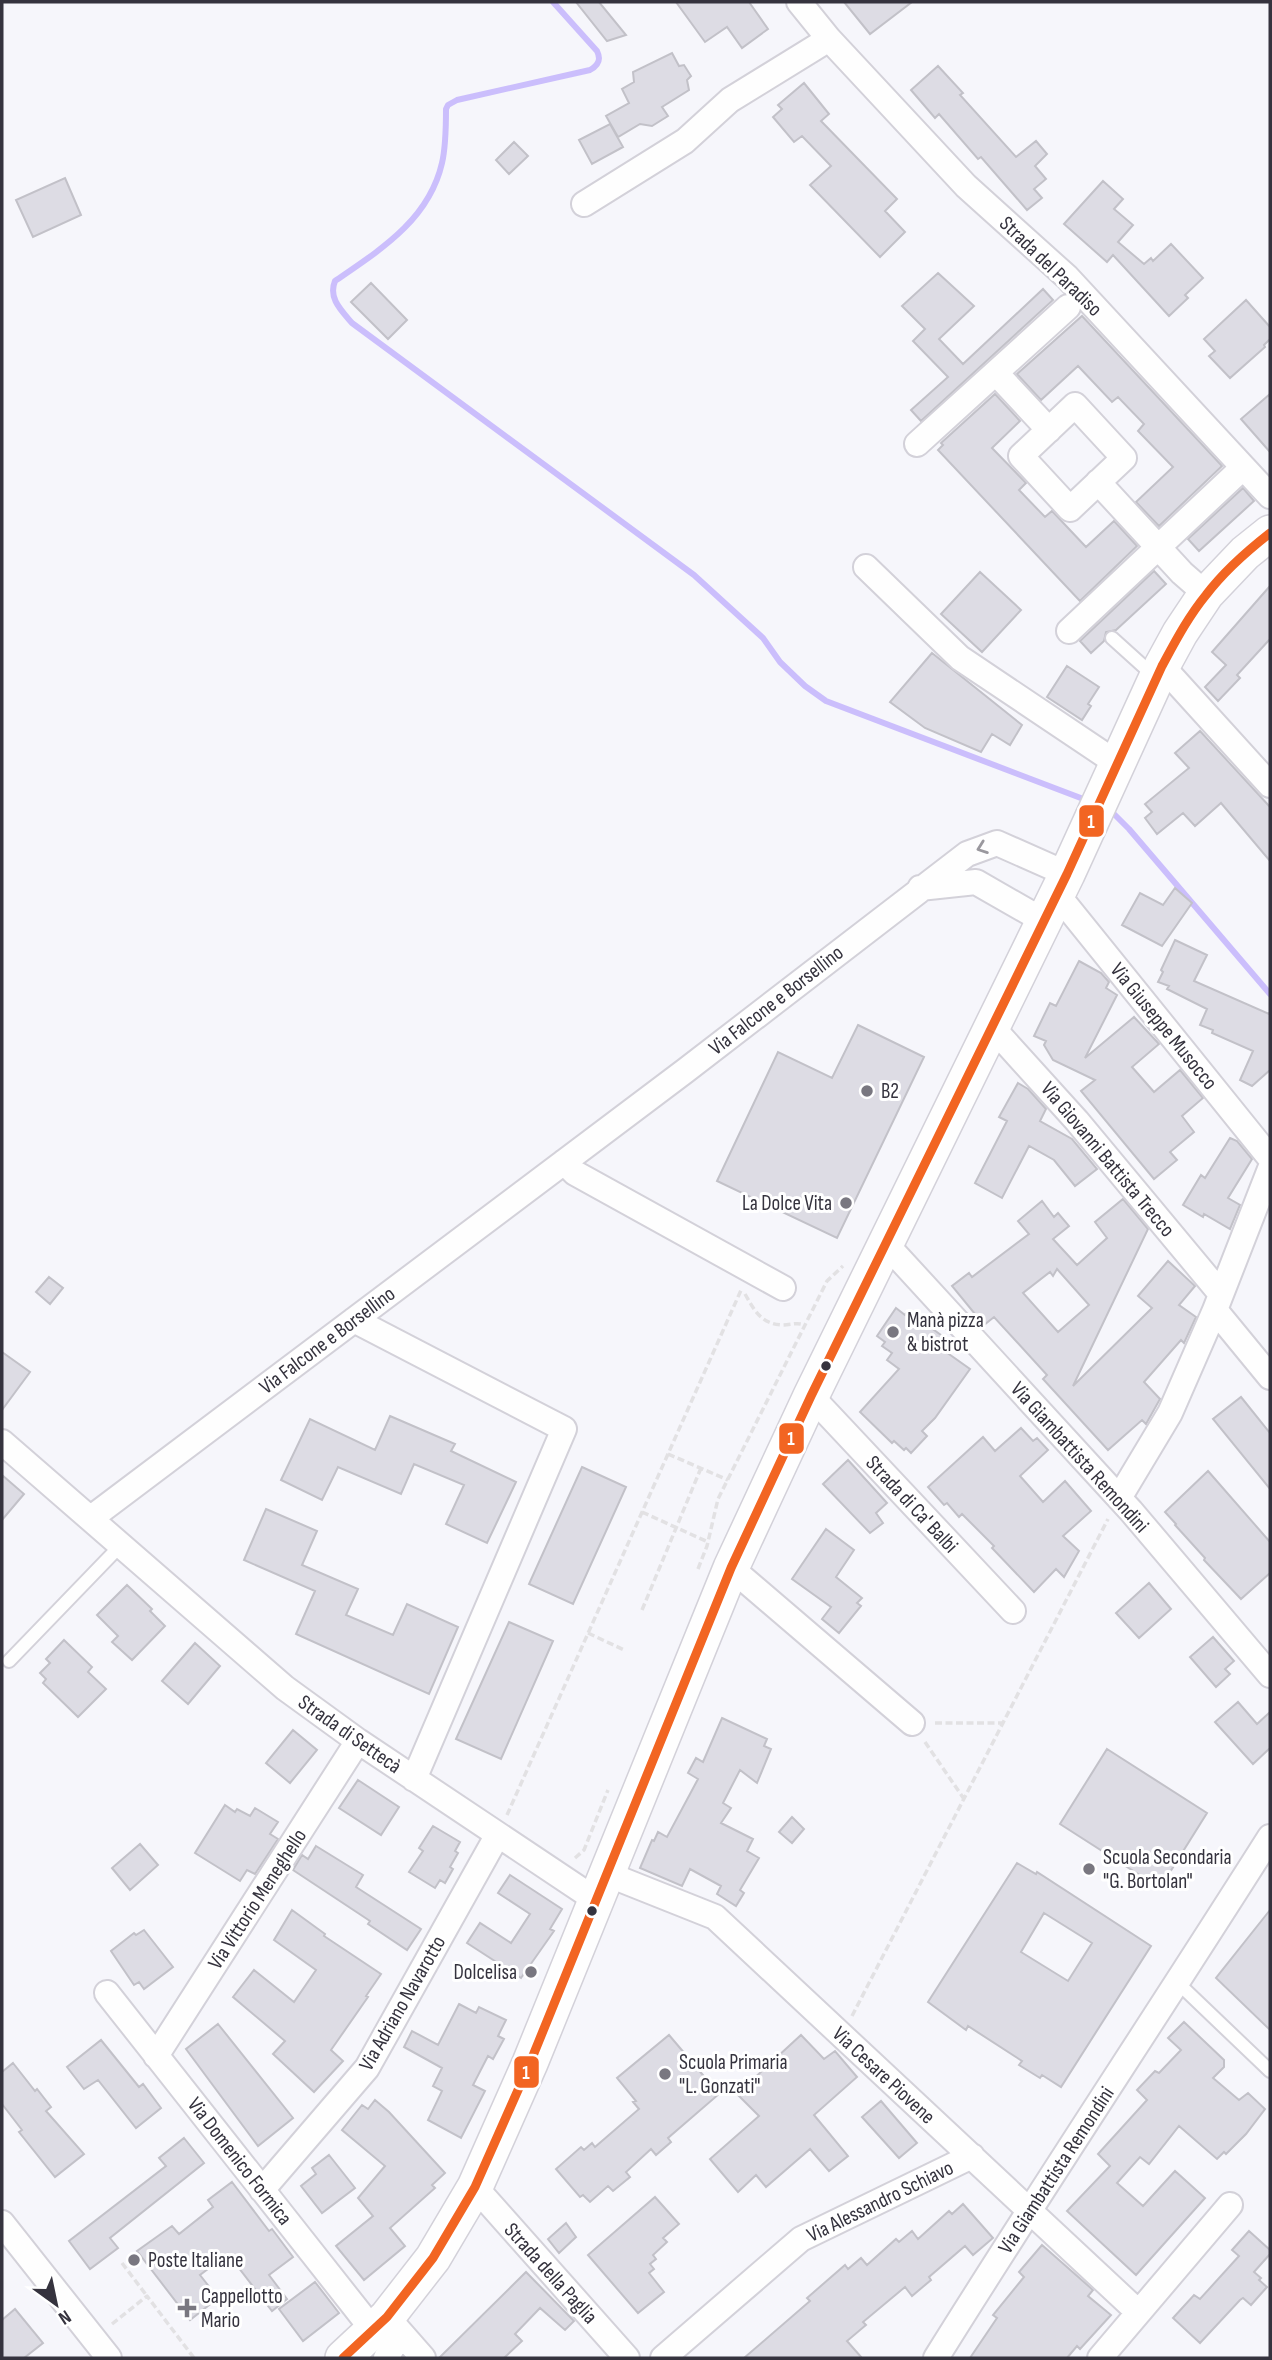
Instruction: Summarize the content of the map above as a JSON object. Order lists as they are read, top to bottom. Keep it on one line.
{"streets":{"street":["Strada del Paradiso","Via Falcone e Borsellino","Via Giuseppe Musocco","Via Giovanni Battista Trecco","Via Giambattista Remondini","Strada di Ca' Balbi","Strada di Settecà","Via Vittorio Meneghello","Via Adriano Navarotto","Via Cesare Piovene","Via Domenico Formica","Via Alessandro Schiavo","Strada della Paglia"]},"crossings":[["Via Falcone e Borsellino","Via Giuseppe Musocco"],["Via Falcone e Borsellino","Strada di Settecà"],["Via Giambattista Remondini","Via Cesare Piovene"],["Strada di Settecà","Via Vittorio Meneghello"],["Strada di Settecà","Via Adriano Navarotto"],["Strada di Settecà","Via Cesare Piovene"],["Via Vittorio Meneghello","Via Domenico Formica"],["Via Adriano Navarotto","Via Domenico Formica"],["Via Cesare Piovene","Via Alessandro Schiavo"]],"places":{"other":["B2","La Dolce Vita","Manà pizza & bistrot","Scuola Secondaria \"G. Bortolan\"","Dolcelisa","Scuola Primaria \"L. Gonzati\"","Poste Italiane"],"health":["Cappellotto Mario"]},"lines":["transit line 1"],"north":"bottom right"}
